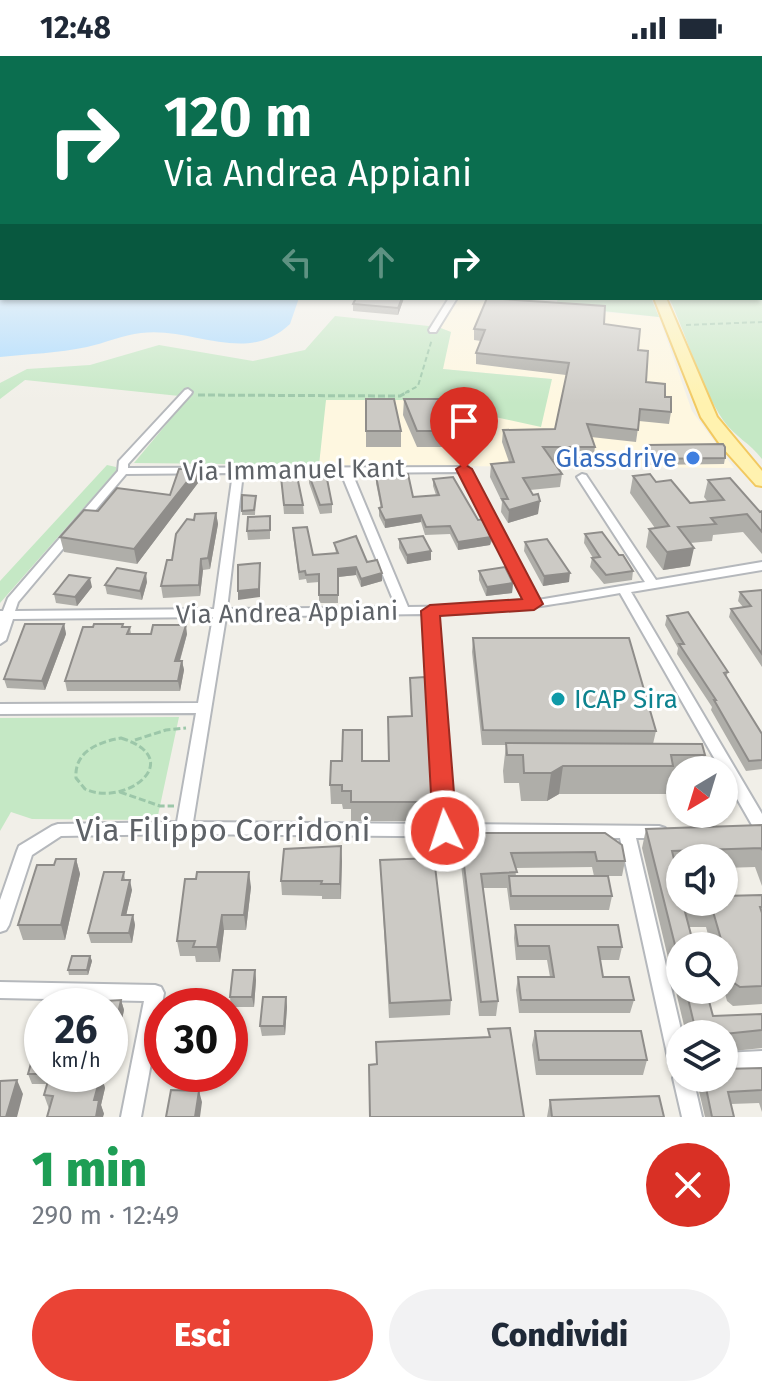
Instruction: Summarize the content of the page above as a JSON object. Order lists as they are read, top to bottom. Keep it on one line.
{"streets":{"street":["Via Immanuel Kant","Via Andrea Appiani","Via Filippo Corridoni"]},"crossings":[["Via Immanuel Kant","Via Andrea Appiani"]],"places":["Glassdrive","ICAP Sira"],"north":"bottom left","page":{"status":"12:48","turn":["120 m","Via Andrea Appiani"],"speed":"26 km/h","limit":"30","heading":["1 min","290 m · 12:49"],"buttons":["Esci","Condividi"]}}
